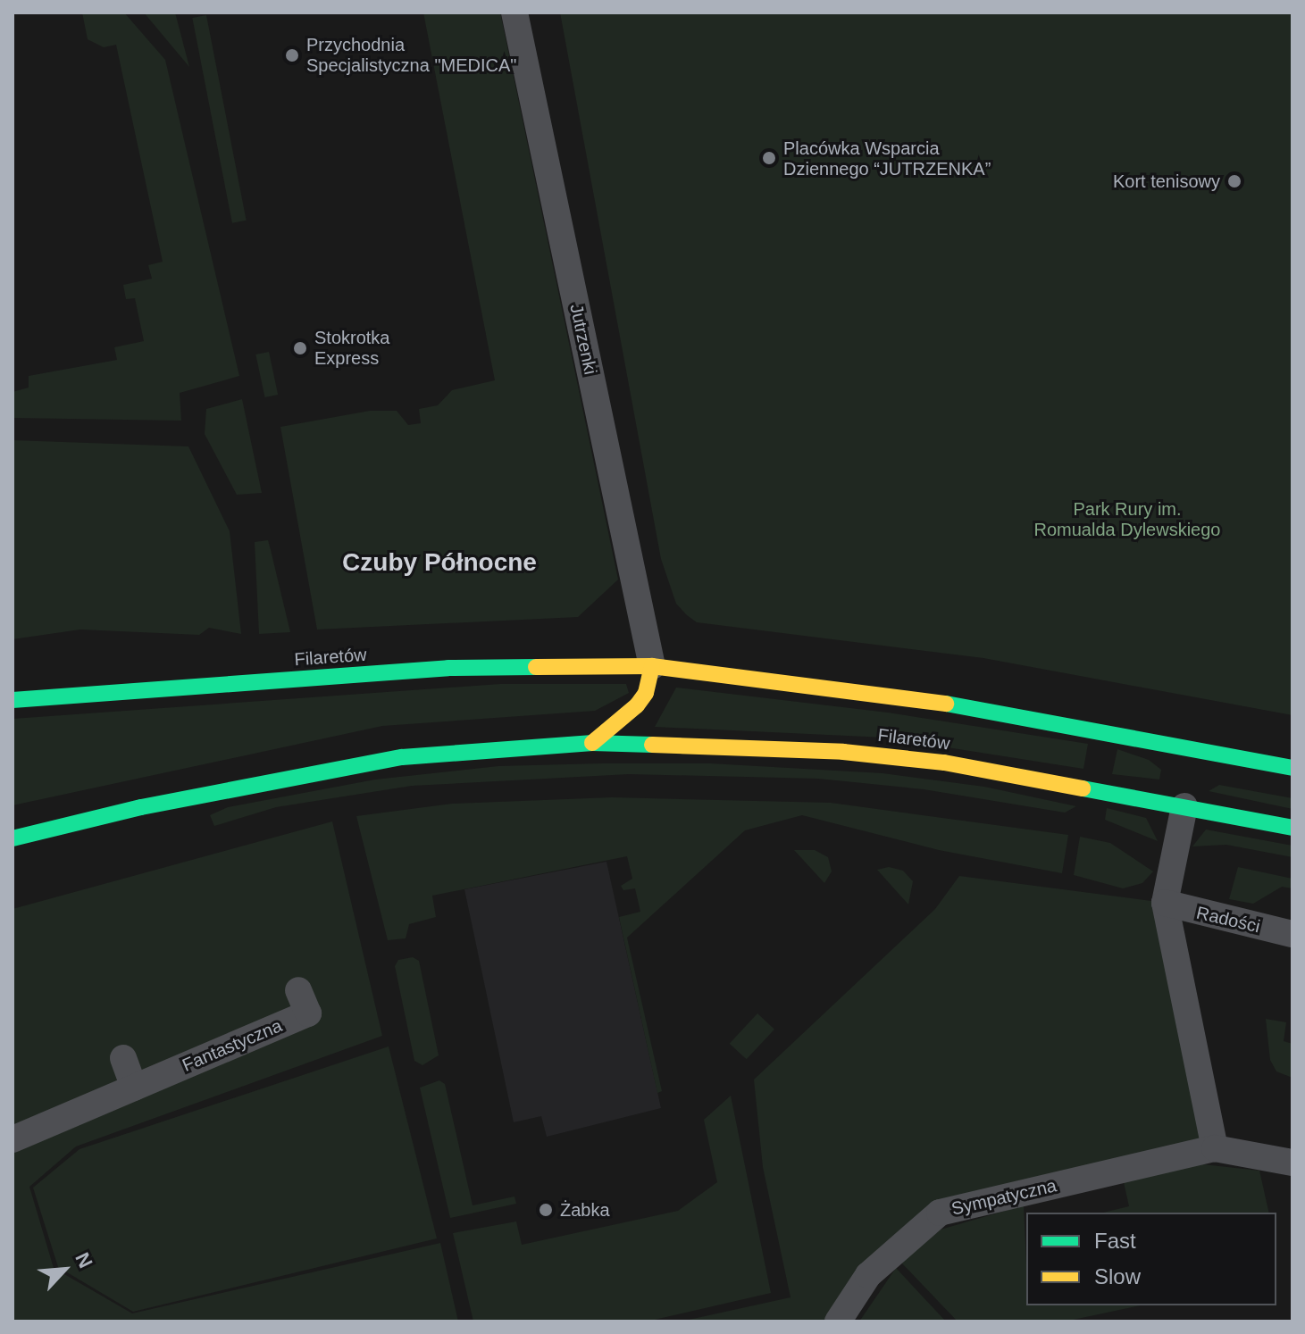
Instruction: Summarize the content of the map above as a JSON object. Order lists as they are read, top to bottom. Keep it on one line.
{"streets":{"main road":["Filaretów"],"street":["Jutrzenki","Radości","Fantastyczna","Sympatyczna"]},"crossings":[["Jutrzenki","Filaretów"]],"districts":["Czuby Północne"],"parks":["Park Rury im. Romualda Dylewskiego"],"places":["Przychodnia Specjalistyczna \"MEDICA\"","Placówka Wsparcia Dziennego “JUTRZENKA”","Kort tenisowy","Stokrotka Express","Żabka"],"legend":["Fast","Slow"],"north":"top right"}
